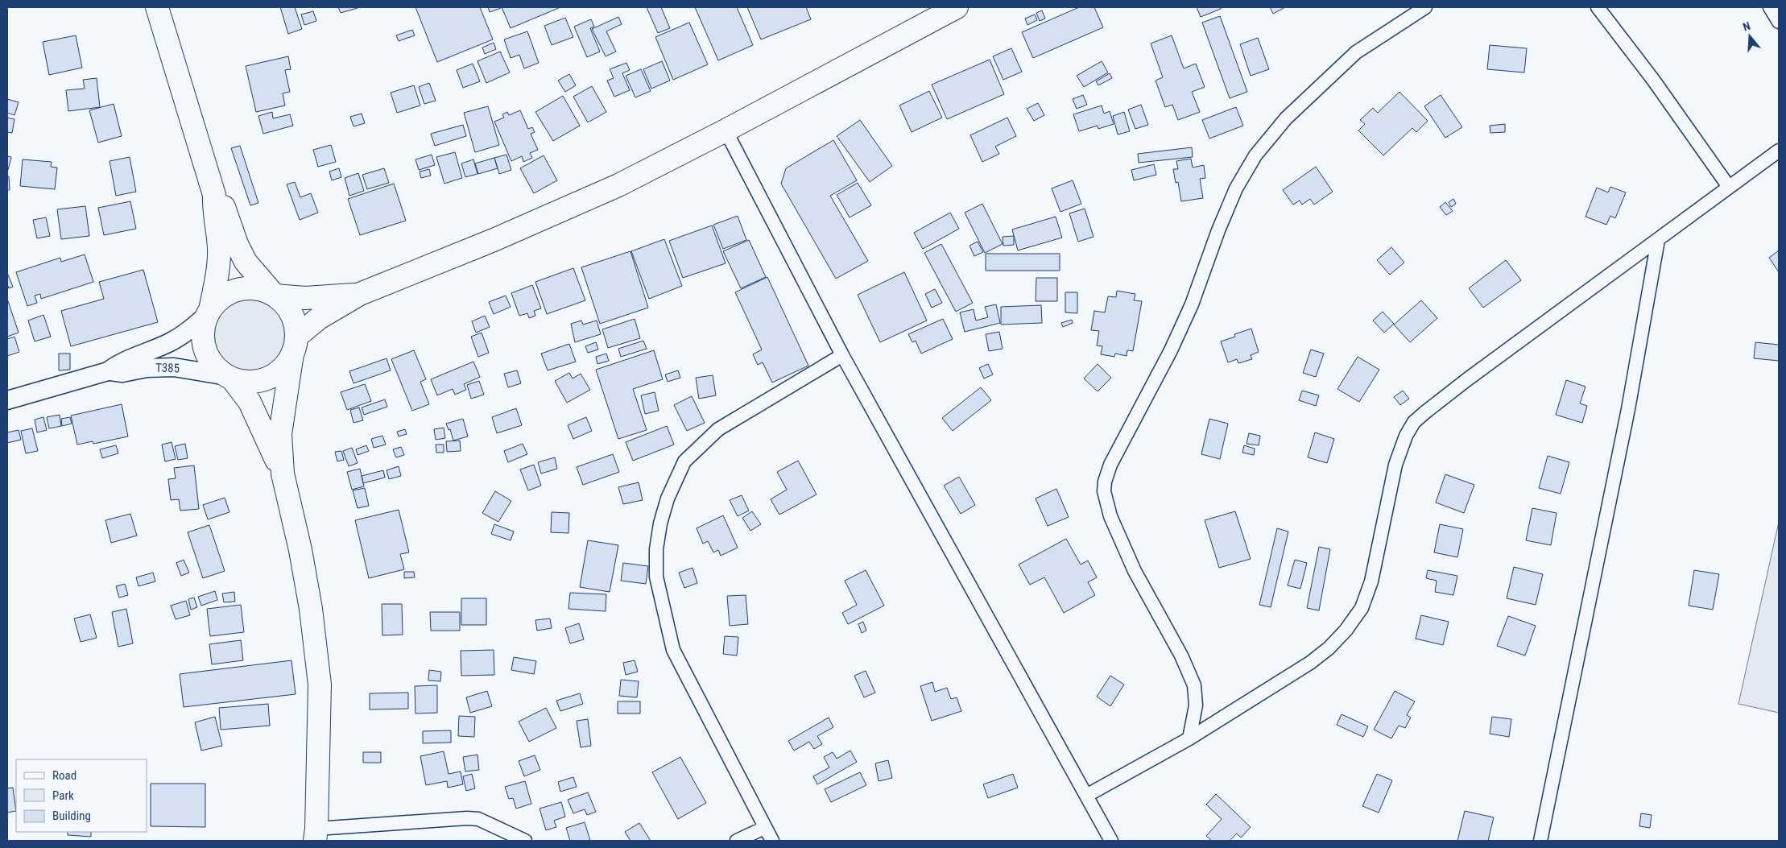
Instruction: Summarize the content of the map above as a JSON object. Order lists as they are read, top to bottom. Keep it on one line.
{"streets":{"street":["T385"]},"legend":["Road","Park","Building"],"north":"top"}
